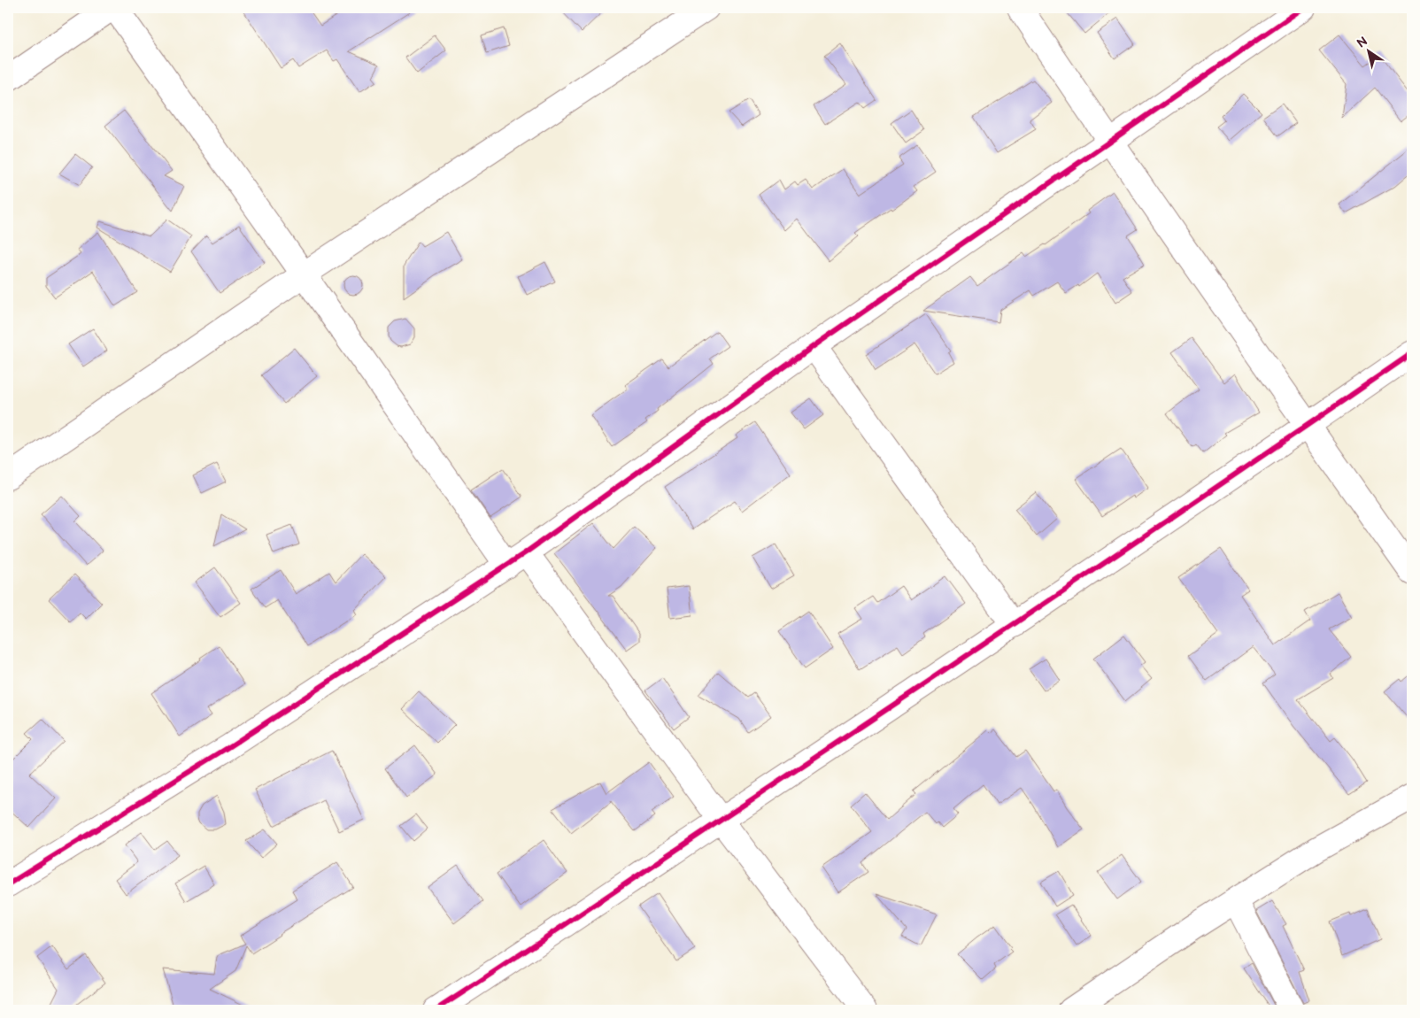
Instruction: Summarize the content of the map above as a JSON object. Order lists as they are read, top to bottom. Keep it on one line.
{"north":"top left"}
